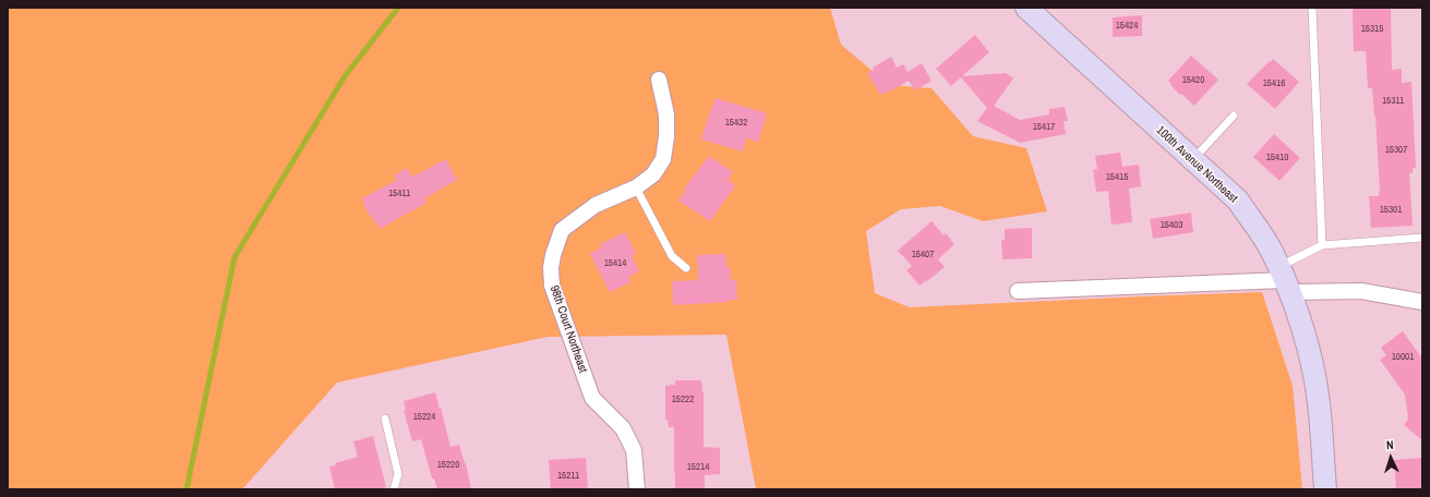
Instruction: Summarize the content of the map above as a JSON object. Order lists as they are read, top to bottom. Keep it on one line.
{"streets":{"main road":["100th Avenue Northeast"],"street":["98th Court Northeast"]},"house_numbers":["15424","15315","15420","15416","15311","15432","15417","15307","15410","15415","15411","15301","15403","15407","15414","10001","15222","15224","15220","15214","15211"],"north":"top"}
